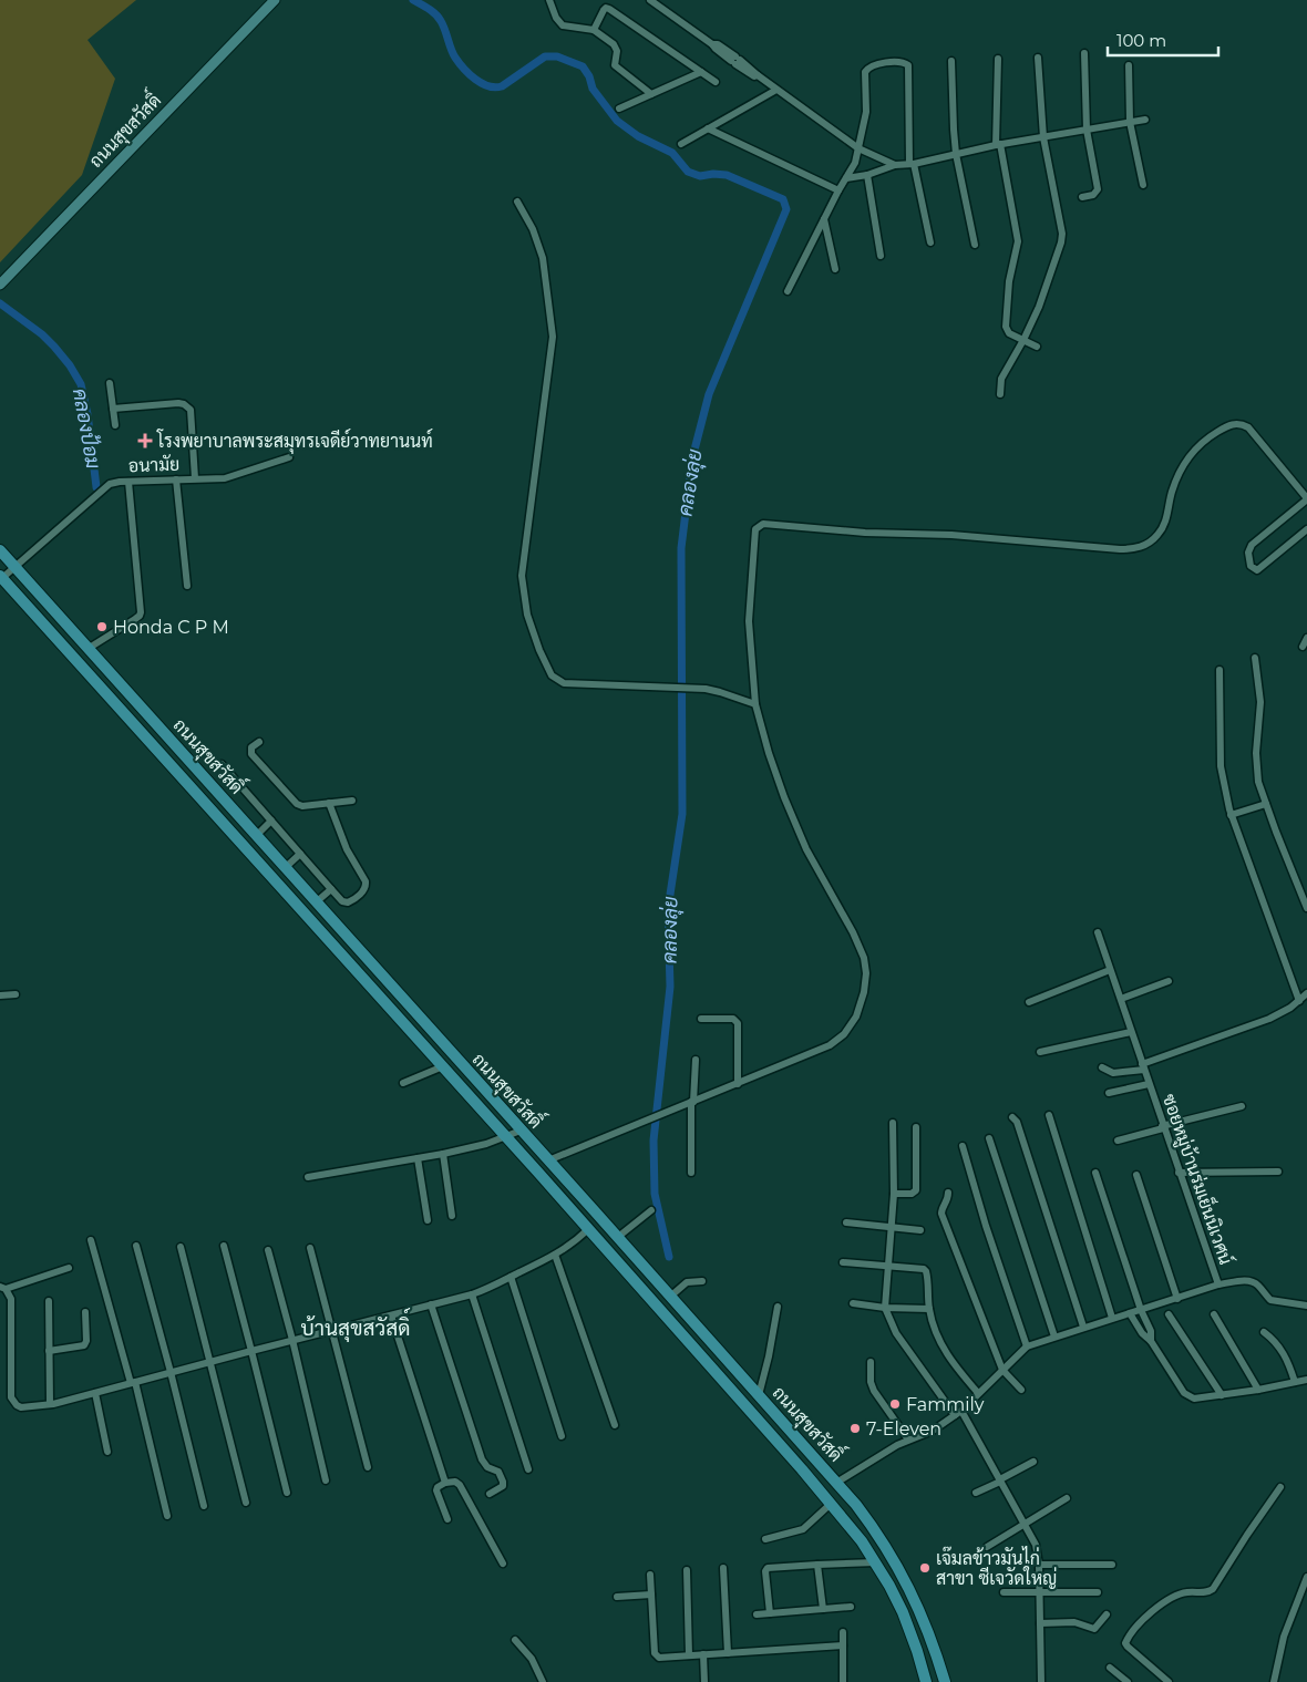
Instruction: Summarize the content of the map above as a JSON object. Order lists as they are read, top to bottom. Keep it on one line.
{"streets":{"main road":["ถนนสุขสวัสดิ์"],"street":["อนามัย","ซอยหมู่บ้านร่มเย็นนิเวศน์"]},"crossings":[["ถนนสุขสวัสดิ์","อนามัย"],["ถนนสุขสวัสดิ์","ซอยหมู่บ้านร่มเย็นนิเวศน์"]],"districts":["บ้านสุขสวัสดิ์"],"water":["คลองป้อม","คลองลุ่ย"],"places":{"health":["โรงพยาบาลพระสมุทรเจดีย์วาทยานนท์"],"other":["Honda C P M","Fammily","7-Eleven","เจ๊มลข้าวมันไก่ สาขา ซีเจวัดใหญ่"]},"scale_bar":"100 m"}
